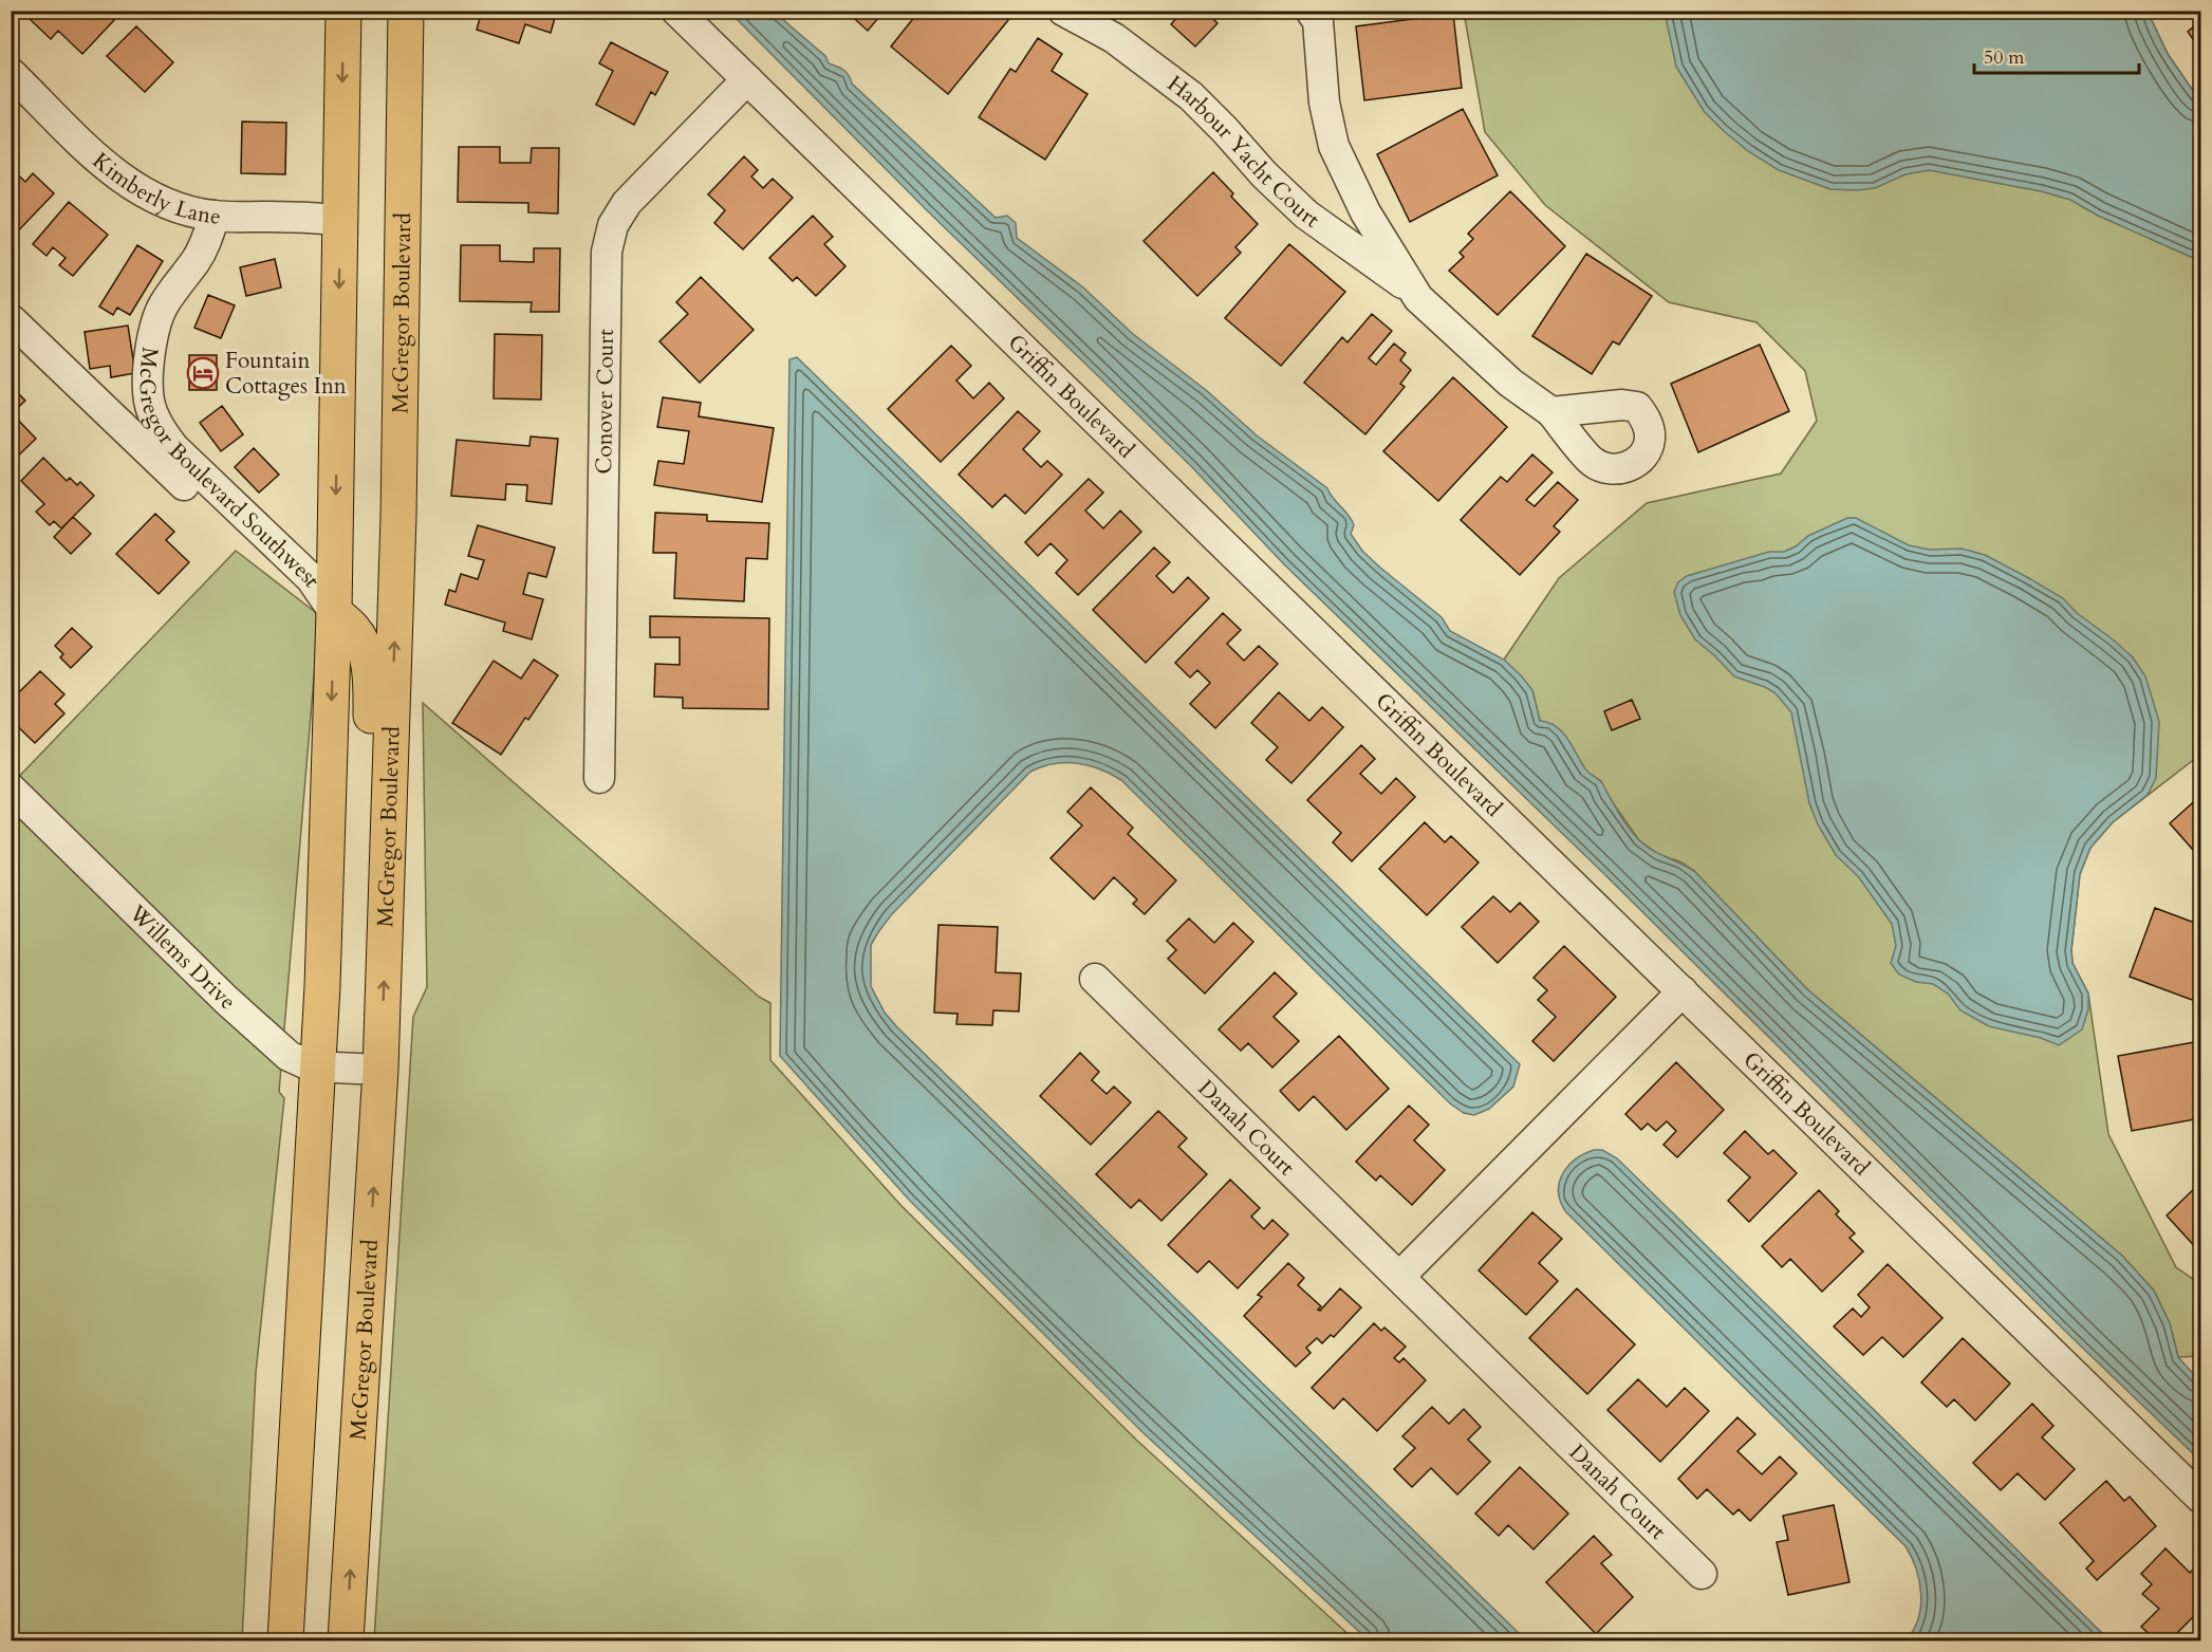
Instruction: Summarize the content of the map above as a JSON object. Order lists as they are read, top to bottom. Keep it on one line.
{"streets":{"main road":["McGregor Boulevard"],"street":["Harbour Yacht Court","Kimberly Lane","Griffin Boulevard","Conover Court","McGregor Boulevard Southwest","Willems Drive","Danah Court"]},"crossings":[["Kimberly Lane","McGregor Boulevard Southwest"],["McGregor Boulevard","Willems Drive"],["Griffin Boulevard","Conover Court"]],"places":{"hotel":["Fountain Cottages Inn"]},"scale_bar":"50 m"}
